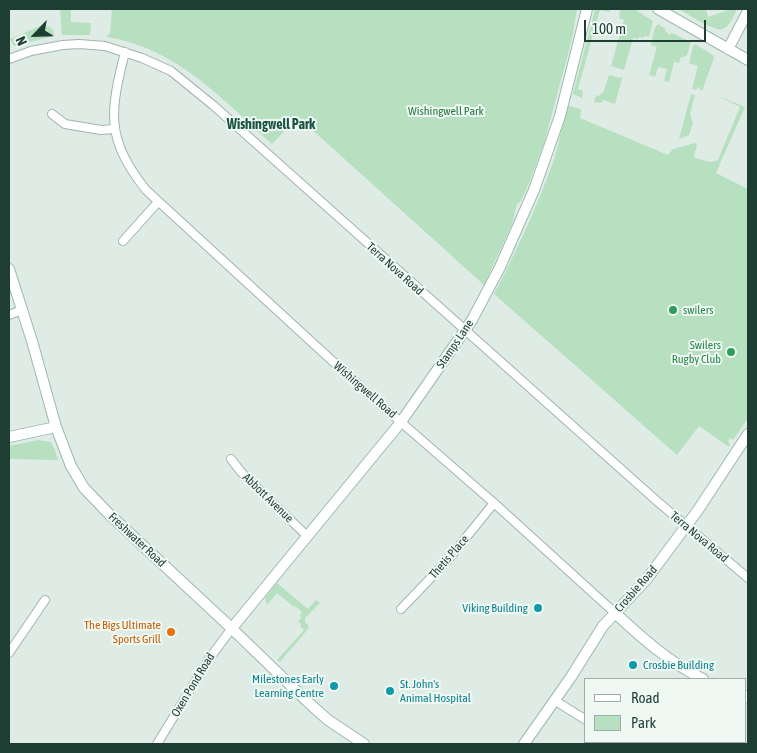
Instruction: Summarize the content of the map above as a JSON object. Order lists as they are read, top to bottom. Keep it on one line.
{"streets":{"street":["Terra Nova Road","Stamps Lane","Wishingwell Road","Abbott Avenue","Freshwater Road","Thetis Place","Crosbie Road","Oxen Pond Road"]},"crossings":[["Terra Nova Road","Stamps Lane"],["Terra Nova Road","Wishingwell Road"],["Terra Nova Road","Crosbie Road"],["Stamps Lane","Wishingwell Road"],["Stamps Lane","Abbott Avenue"],["Stamps Lane","Freshwater Road"],["Stamps Lane","Oxen Pond Road"],["Wishingwell Road","Thetis Place"],["Wishingwell Road","Crosbie Road"],["Freshwater Road","Oxen Pond Road"]],"districts":["Wishingwell Park"],"parks":["Wishingwell Park"],"places":["swilers","Swilers Rugby Club","Viking Building","The Bigs Ultimate Sports Grill","Crosbie Building","Milestones Early Learning Centre","St. John's Animal Hospital"],"legend":["Road","Park"],"scale_bar":"100 m","north":"bottom left"}
